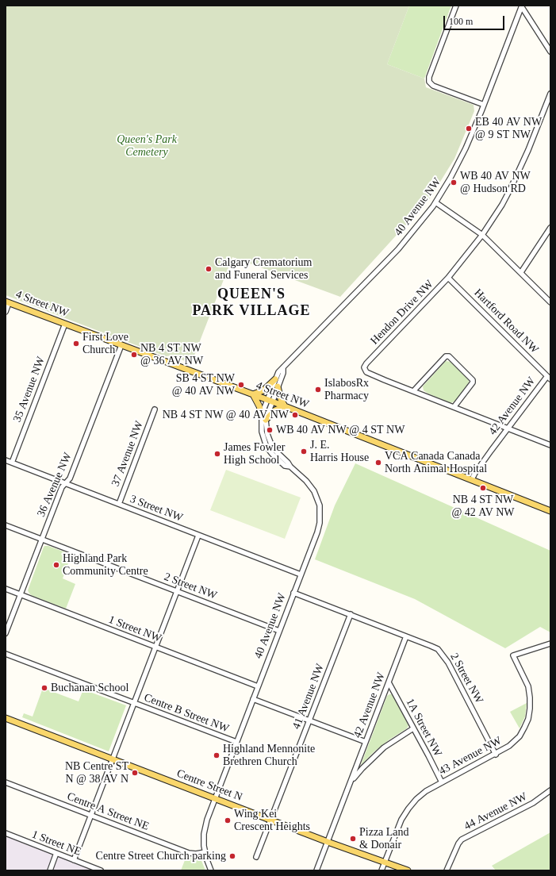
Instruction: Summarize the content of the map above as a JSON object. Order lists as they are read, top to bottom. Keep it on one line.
{"streets":{"main road":["4 Street NW","Centre Street N"],"street":["40 Avenue NW","Hendon Drive NW","Hartford Road NW","35 Avenue NW","42 Avenue NW","37 Avenue NW","36 Avenue NW","3 Street NW","2 Street NW","1 Street NW","41 Avenue NW","Centre B Street NW","1A Street NW","43 Avenue NW","Centre A Street NE","44 Avenue NW","1 Street NE"]},"crossings":[["40 Avenue NW","4 Street NW"],["40 Avenue NW","3 Street NW"],["40 Avenue NW","2 Street NW"],["40 Avenue NW","1 Street NW"],["40 Avenue NW","Centre B Street NW"],["40 Avenue NW","Centre Street N"],["40 Avenue NW","Centre A Street NE"],["4 Street NW","35 Avenue NW"],["4 Street NW","42 Avenue NW"],["4 Street NW","36 Avenue NW"],["Hendon Drive NW","Hartford Road NW"],["Hendon Drive NW","42 Avenue NW"],["Hartford Road NW","42 Avenue NW"],["35 Avenue NW","3 Street NW"],["42 Avenue NW","2 Street NW"],["42 Avenue NW","1A Street NW"],["42 Avenue NW","Centre Street N"],["37 Avenue NW","3 Street NW"],["36 Avenue NW","3 Street NW"],["36 Avenue NW","2 Street NW"],["36 Avenue NW","1 Street NW"],["2 Street NW","41 Avenue NW"],["2 Street NW","43 Avenue NW"],["41 Avenue NW","Centre Street N"],["1A Street NW","43 Avenue NW"],["43 Avenue NW","Centre Street N"]],"districts":["QUEEN'S PARK VILLAGE"],"parks":["Queen's Park Cemetery"],"places":["EB 40 AV NW @ 9 ST NW","WB 40 AV NW @ Hudson RD","Calgary Crematorium and Funeral Services","First Love Church","NB 4 ST NW @ 36 AV NW","SB 4 ST NW @ 40 AV NW","IslabosRx Pharmacy","NB 4 ST NW @ 40 AV NW","WB 40 AV NW @ 4 ST NW","J. E. Harris House","James Fowler High School","VCA Canada Canada North Animal Hospital","NB 4 ST NW @ 42 AV NW","Highland Park Community Centre","Buchanan School","Highland Mennonite Brethren Church","NB Centre ST N @ 38 AV N","Wing Kei Crescent Heights","Pizza Land & Donair","Centre Street Church parking"],"scale_bar":"100 m"}
